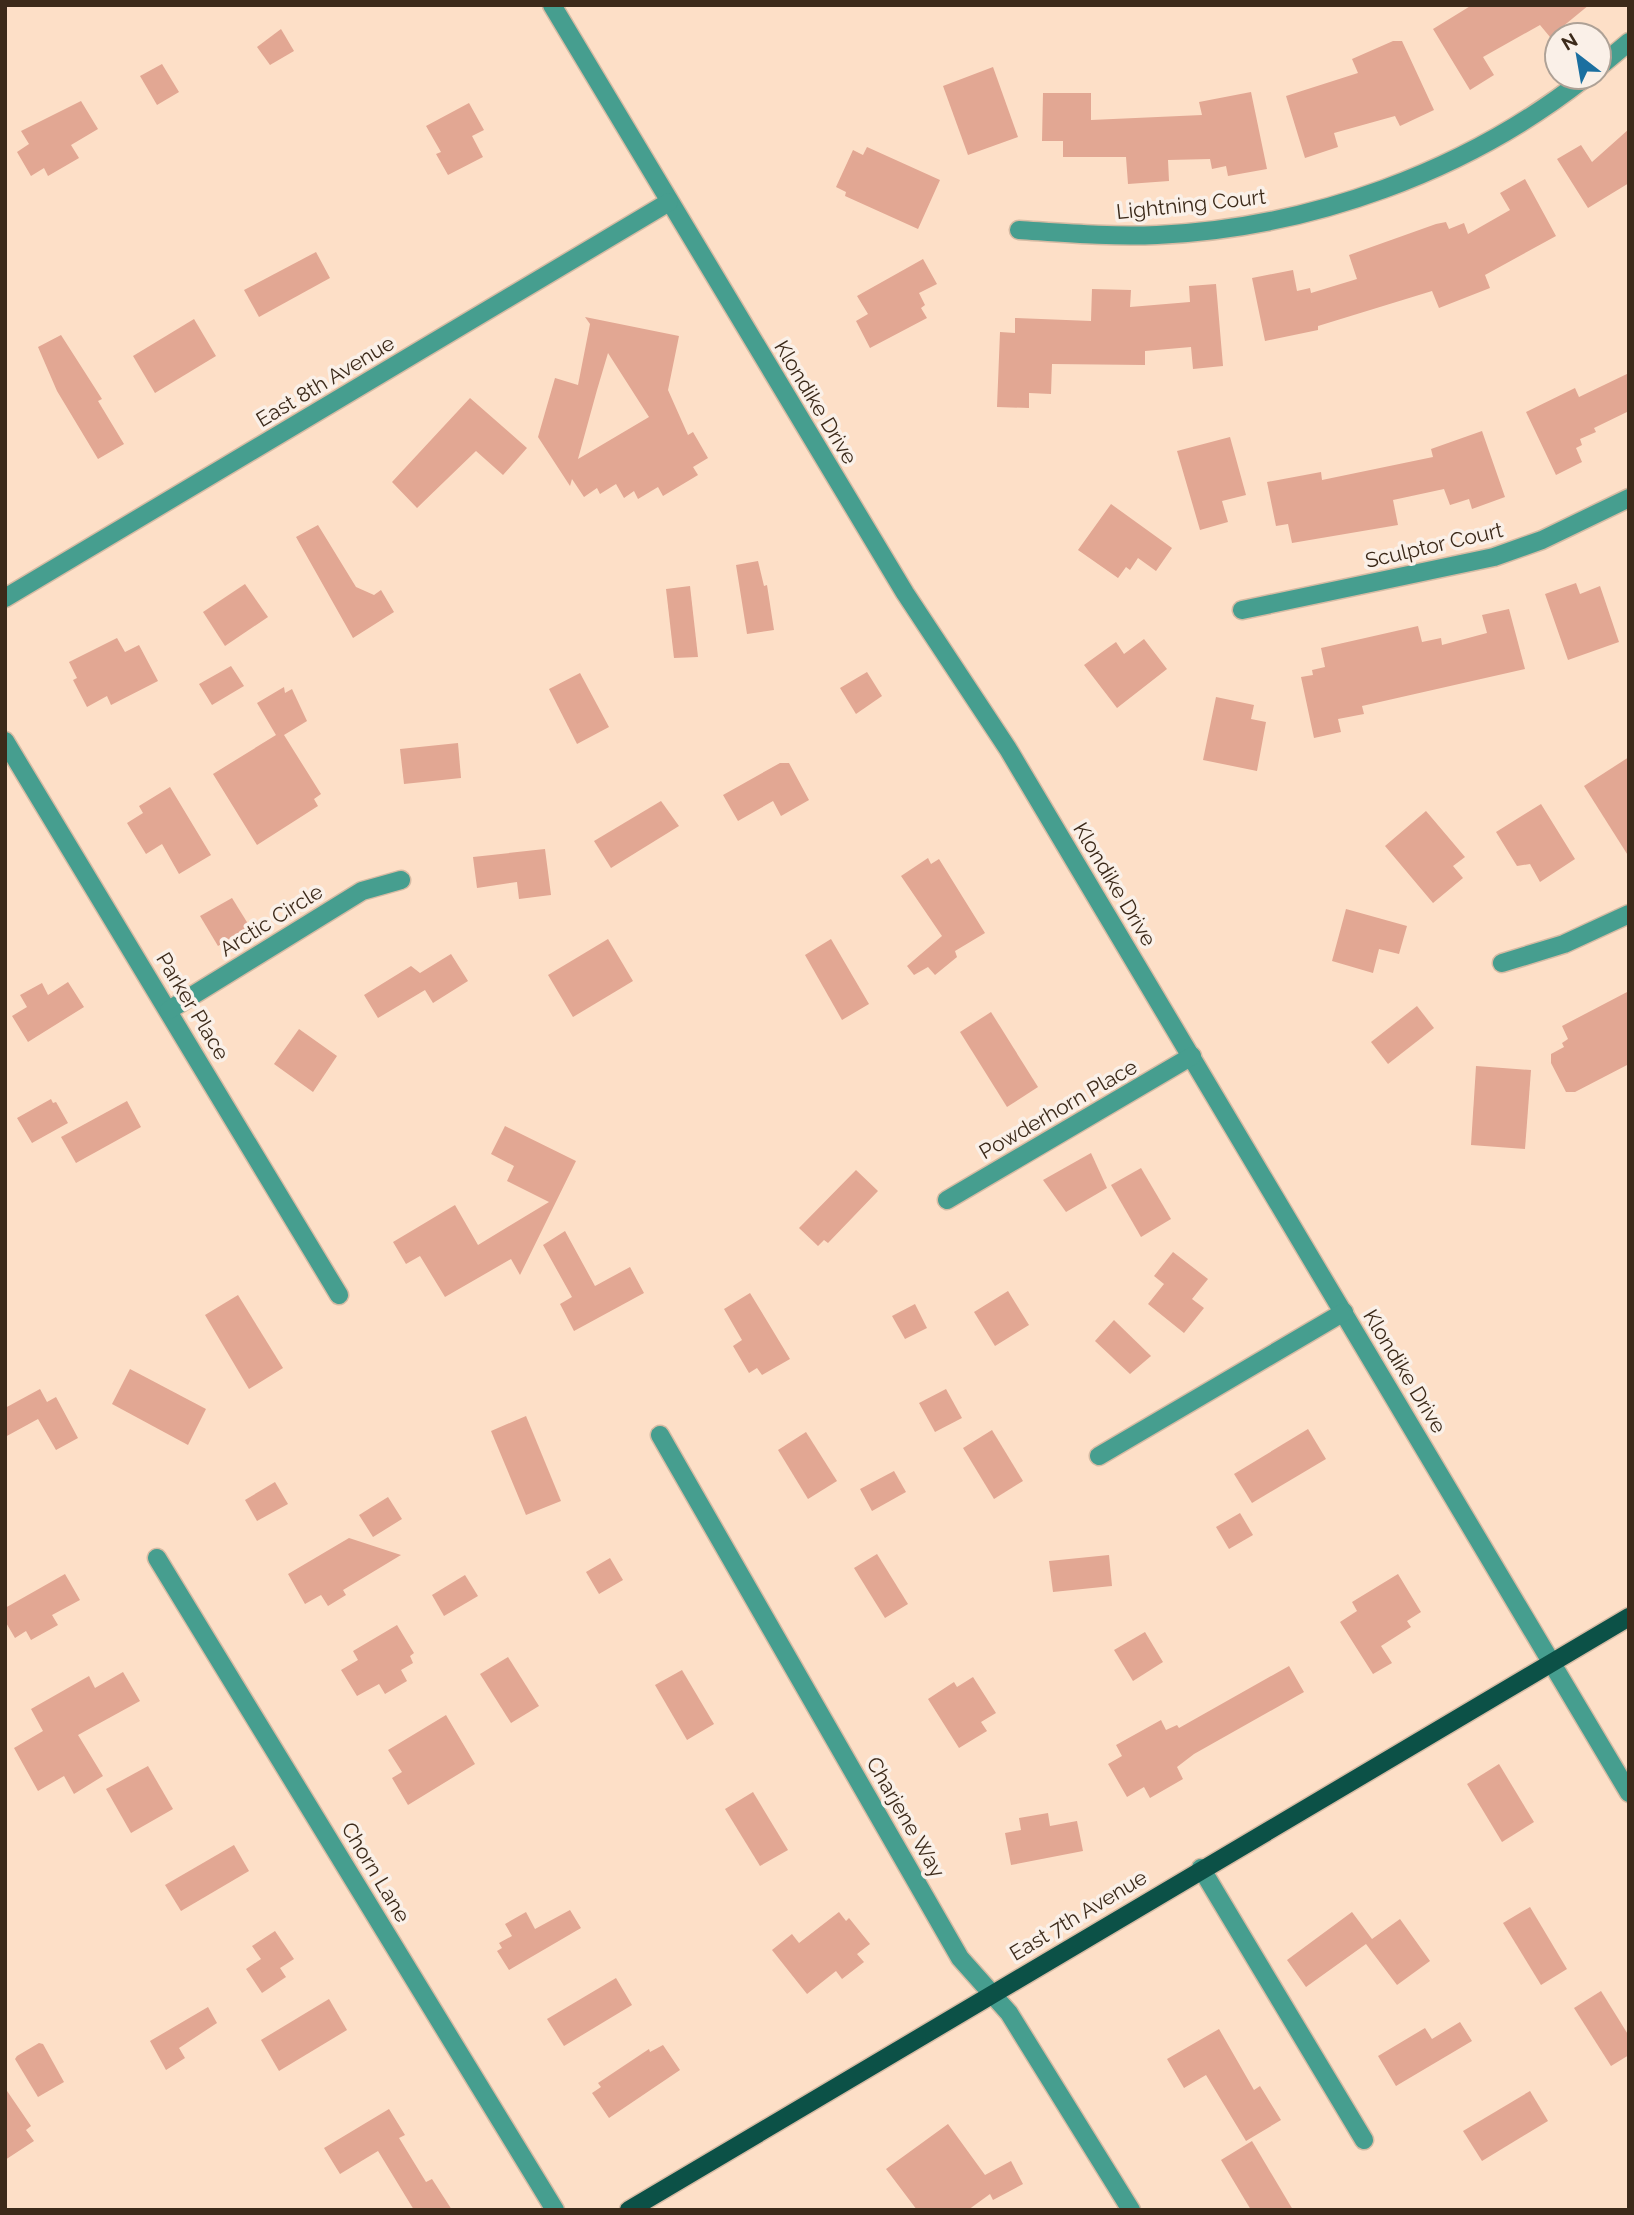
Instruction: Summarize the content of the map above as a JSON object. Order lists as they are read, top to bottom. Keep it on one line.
{"streets":{"main road":["East 7th Avenue"],"street":["Lightning Court","East 8th Avenue","Klondike Drive","Sculptor Court","Arctic Circle","Parker Place","Powderhorn Place","Charjene Way","Chorn Lane"]},"crossings":[["East 8th Avenue","Klondike Drive"],["Klondike Drive","Powderhorn Place"],["Klondike Drive","East 7th Avenue"],["Arctic Circle","Parker Place"],["Charjene Way","East 7th Avenue"]],"north":"top left"}
